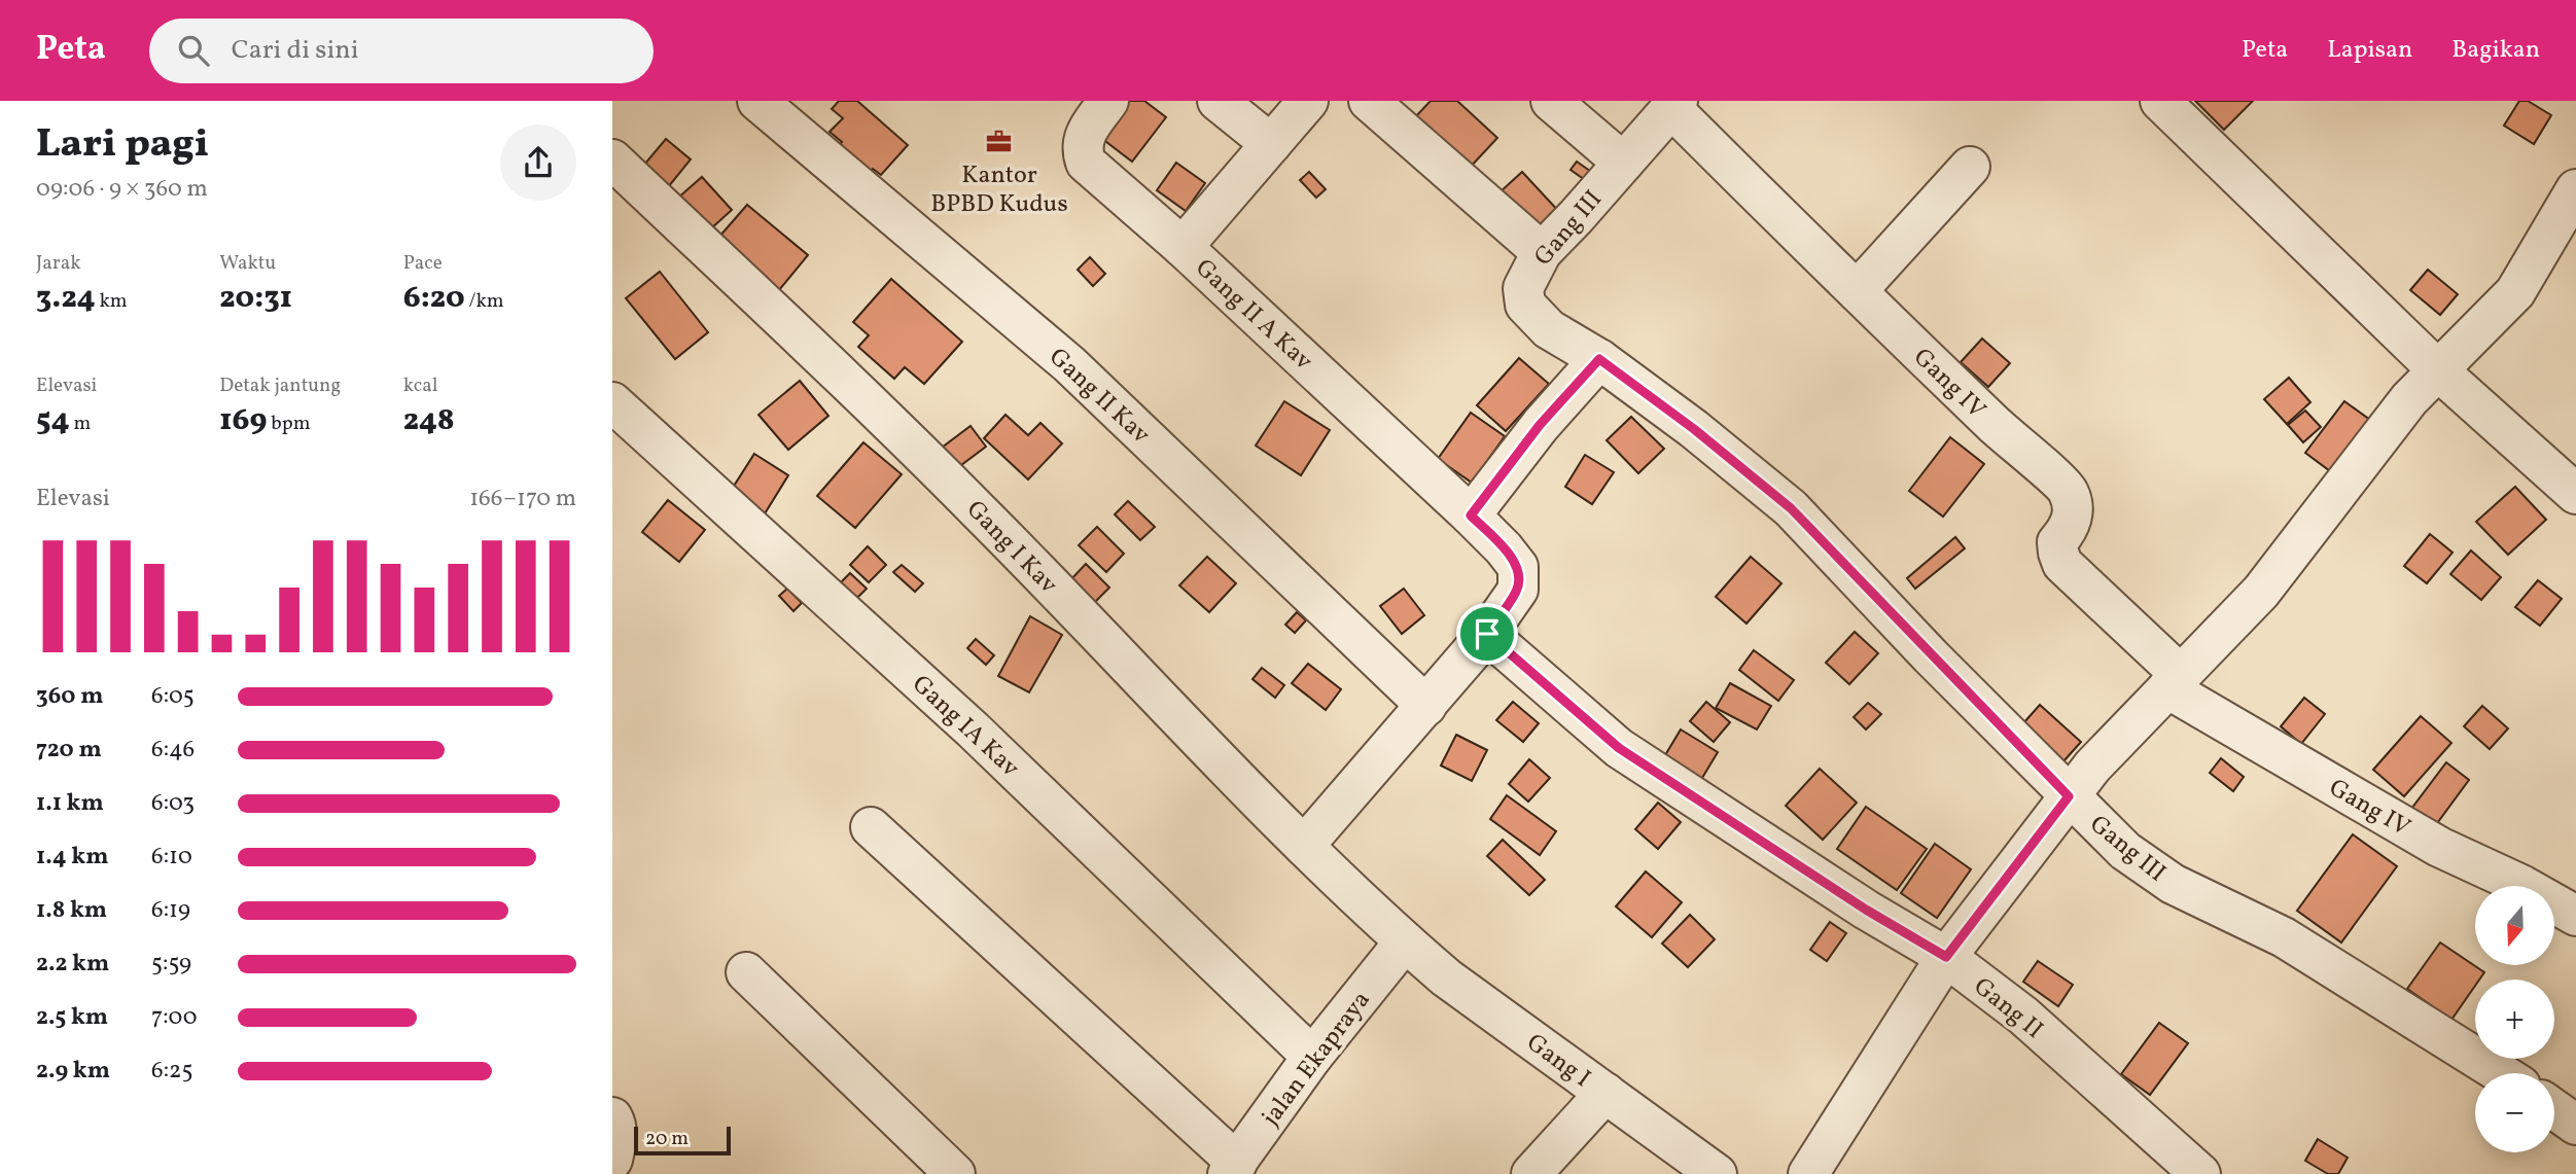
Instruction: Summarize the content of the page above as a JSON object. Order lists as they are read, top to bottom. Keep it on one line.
{"streets":{"street":["Gang III","Gang II A Kav","Gang IV","Gang II Kav","Gang I Kav","Gang IA Kav","Gang II","jalan Ekapraya","Gang I"]},"crossings":[["Gang III","Gang IV"],["Gang II A Kav","Gang II Kav"],["Gang II A Kav","Gang I Kav"],["Gang II A Kav","Gang II"],["Gang I Kav","jalan Ekapraya"],["Gang I Kav","Gang I"],["Gang IA Kav","jalan Ekapraya"],["jalan Ekapraya","Gang I"]],"places":{"office":["Kantor BPBD Kudus"]},"scale_bar":"20 m","north":"bottom","page":{"header":"Peta","search":"Cari di sini","nav":["Peta","Lapisan","Bagikan"],"heading":["Lari pagi","09:06 · 9 × 360 m"],"stats":[["Jarak","3.24 km"],["Waktu","20:31"],["Pace","6:20 /km"],["Elevasi","54 m"],["Detak jantung","169 bpm"],["kcal","248"]],"chart":["Elevasi","166–170 m"],"list":[{"name":"360 m","note":"6:05"},{"name":"720 m","note":"6:46"},{"name":"1.1 km","note":"6:03"},{"name":"1.4 km","note":"6:10"},{"name":"1.8 km","note":"6:19"},{"name":"2.2 km","note":"5:59"},{"name":"2.5 km","note":"7:00"},{"name":"2.9 km","note":"6:25"}],"map_buttons":["+","−"],"scale":"20 m"}}
